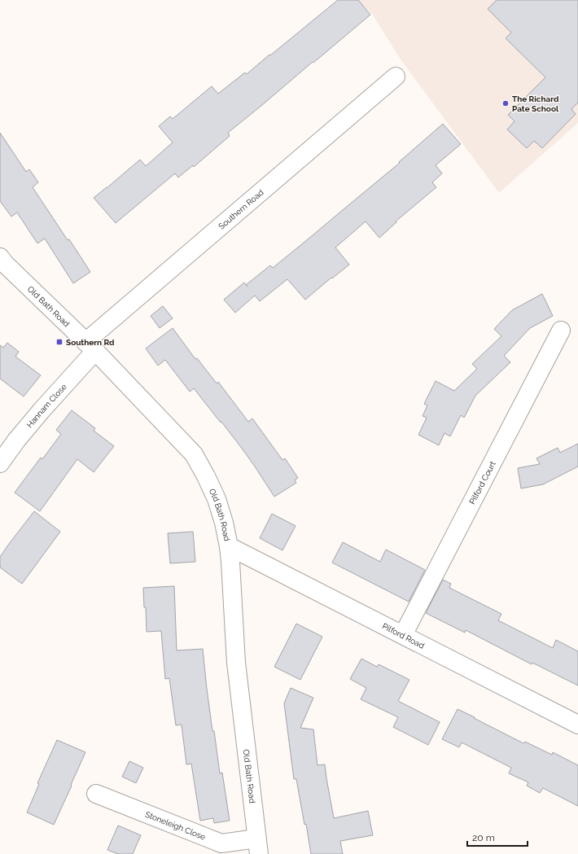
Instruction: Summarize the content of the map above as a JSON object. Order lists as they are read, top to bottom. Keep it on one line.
{"streets":{"street":["Southern Road","Old Bath Road","Hannam Close","Pilford Court","Pilford Road","Stoneleigh Close"]},"crossings":[["Southern Road","Old Bath Road"],["Southern Road","Hannam Close"],["Old Bath Road","Hannam Close"],["Old Bath Road","Pilford Road"],["Old Bath Road","Stoneleigh Close"],["Pilford Court","Pilford Road"]],"places":{"other":["The Richard Pate School"],"transit":["Southern Rd"]},"scale_bar":"20 m"}
